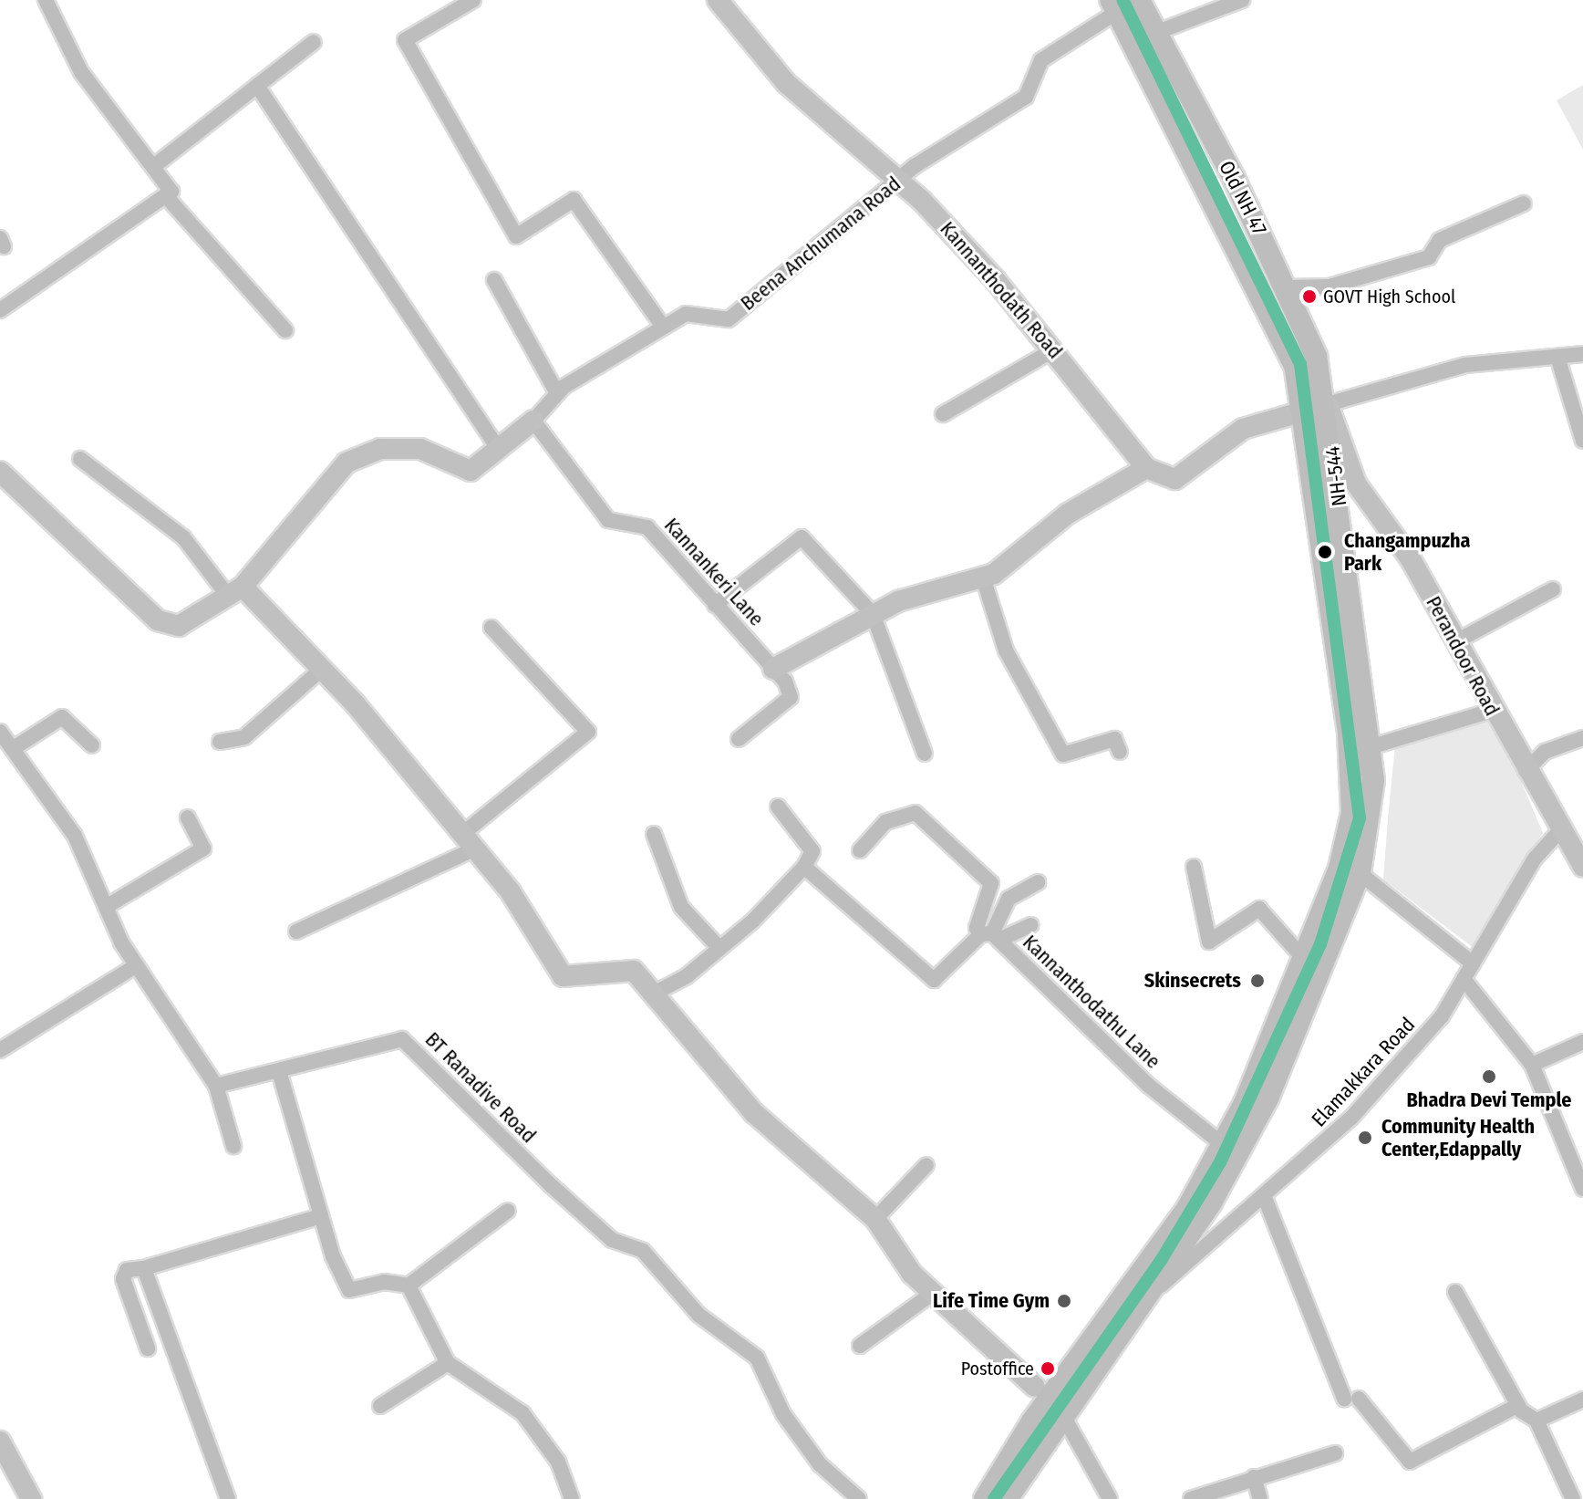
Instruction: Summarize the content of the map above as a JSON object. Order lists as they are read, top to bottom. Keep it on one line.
{"streets":{"main road":["Old NH 47","NH-544"],"street":["Beena Anchumana Road","Kannanthodath Road","Kannankeri Lane","Perandoor Road","Kannanthodathu Lane","Elamakkara Road","BT Ranadive Road"]},"crossings":[["Old NH 47","Beena Anchumana Road"],["Old NH 47","NH-544"],["Old NH 47","Perandoor Road"],["Beena Anchumana Road","Kannanthodath Road"],["Beena Anchumana Road","Kannankeri Lane"],["NH-544","Perandoor Road"],["NH-544","Kannanthodathu Lane"],["NH-544","Elamakkara Road"],["Perandoor Road","Elamakkara Road"]],"places":["GOVT High School","Changampuzha Park","Skinsecrets","Bhadra Devi Temple","Community Health Center,Edappally","Life Time Gym","Postoffice"]}
